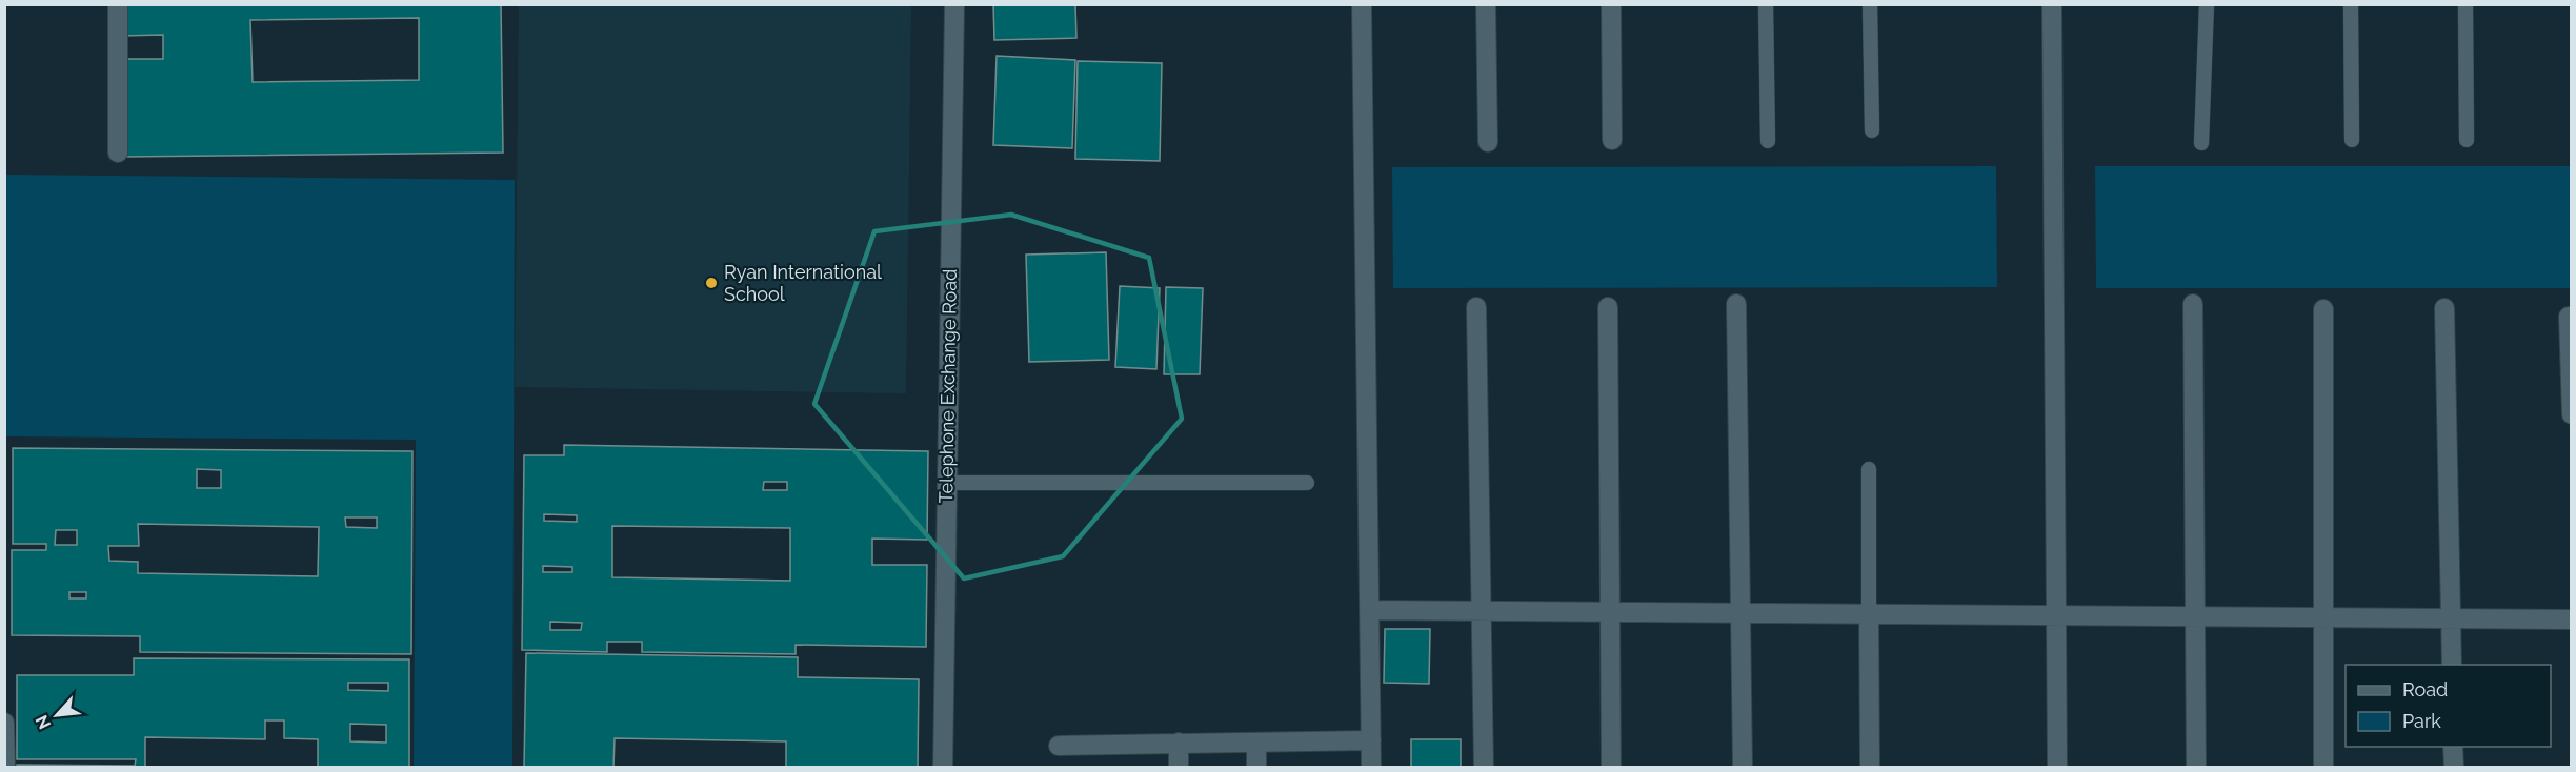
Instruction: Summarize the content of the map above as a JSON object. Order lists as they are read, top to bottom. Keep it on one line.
{"streets":{"street":["Telephone Exchange Road"]},"places":["Ryan International School"],"legend":["Road","Park"],"north":"bottom left"}
